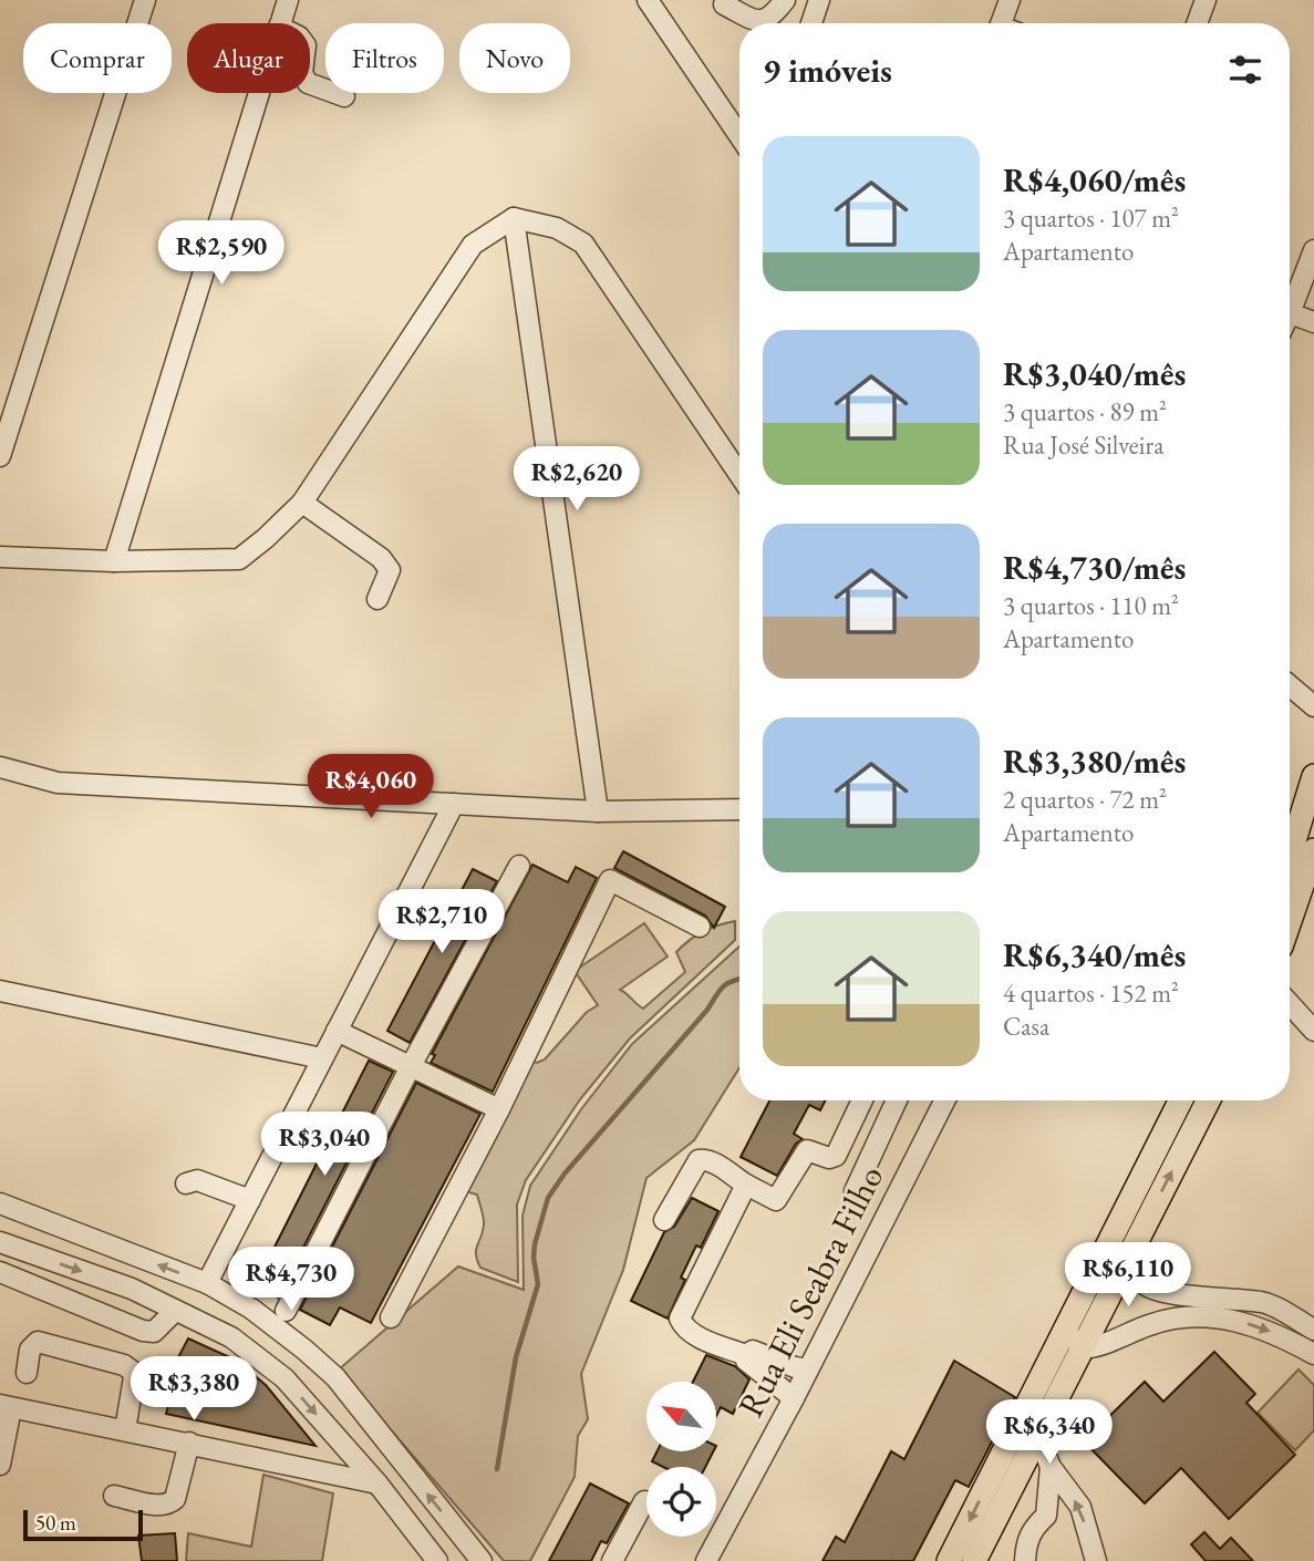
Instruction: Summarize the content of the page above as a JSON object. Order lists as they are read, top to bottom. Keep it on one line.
{"streets":{"street":["Rua Eli Seabra Filho"]},"scale_bar":"50 m","north":"top left","page":{"chip":["Comprar","Alugar","Filtros","Novo"],"heading":"9 imóveis","list":[{"name":"R$4,060/mês","note":"3 quartos · 107 m² · Apartamento"},{"name":"R$3,040/mês","note":"3 quartos · 89 m² · Rua José Silveira"},{"name":"R$4,730/mês","note":"3 quartos · 110 m² · Apartamento"},{"name":"R$3,380/mês","note":"2 quartos · 72 m² · Apartamento"},{"name":"R$6,340/mês","note":"4 quartos · 152 m² · Casa"}],"price":["R$2,590","R$2,620","R$4,060","R$2,710","R$3,040","R$6,110","R$4,730","R$3,380","R$6,340"],"scale":"50 m"}}
